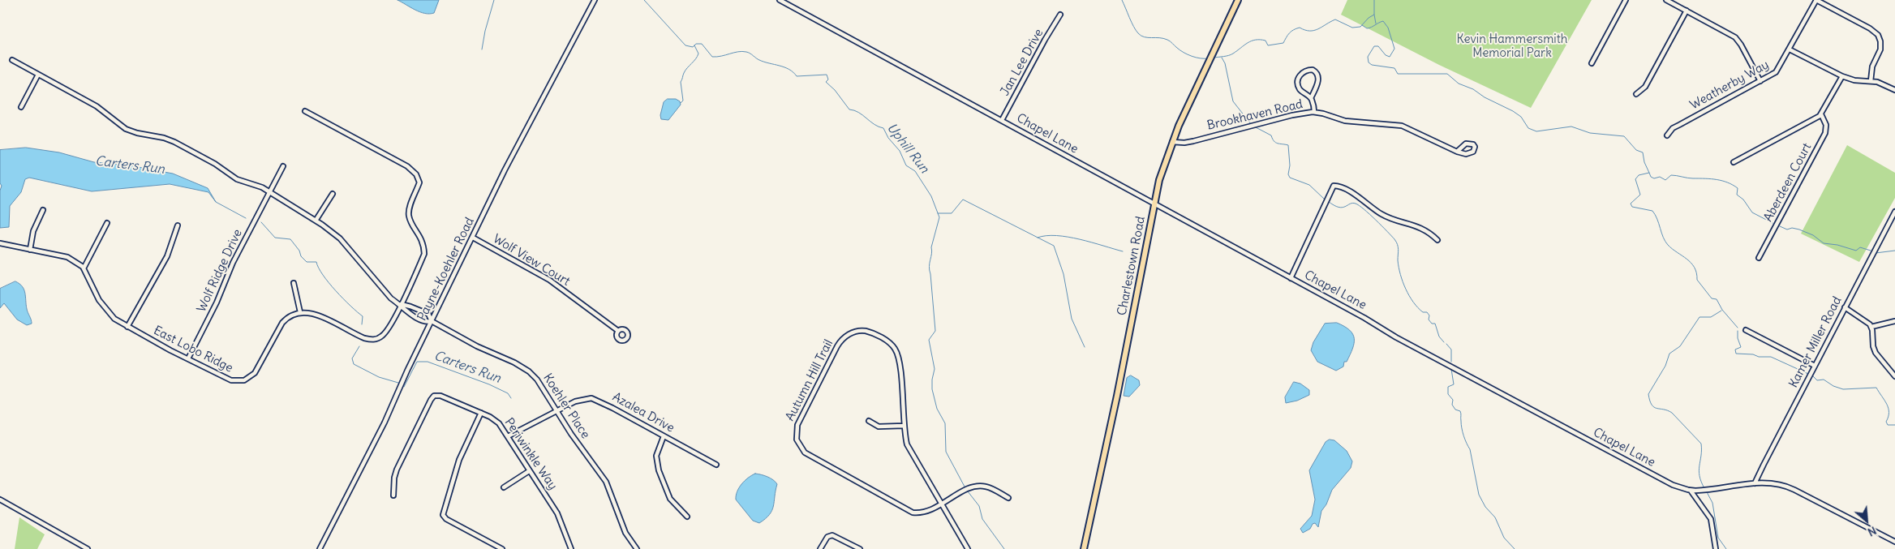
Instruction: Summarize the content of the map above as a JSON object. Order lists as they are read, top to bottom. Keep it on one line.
{"streets":{"main road":["Charlestown Road"],"street":["Jan Lee Drive","Weatherby Way","Brookhaven Road","Chapel Lane","Aberdeen Court","Wolf View Court","Payne-Koehler Road","Wolf Ridge Drive","Kamer Miller Road","East Lobo Ridge","Autumn Hill Trail","Koehler Place","Azalea Drive","Periwinkle Way"]},"crossings":[["Jan Lee Drive","Chapel Lane"],["Brookhaven Road","Charlestown Road"],["Chapel Lane","Charlestown Road"],["Chapel Lane","Kamer Miller Road"],["Wolf View Court","Payne-Koehler Road"],["Payne-Koehler Road","Koehler Place"],["Wolf Ridge Drive","East Lobo Ridge"],["Koehler Place","Azalea Drive"],["Azalea Drive","Periwinkle Way"]],"water":["Uphill Run","Carters Run"],"parks":["Kevin Hammersmith Memorial Park"],"north":"bottom right"}
